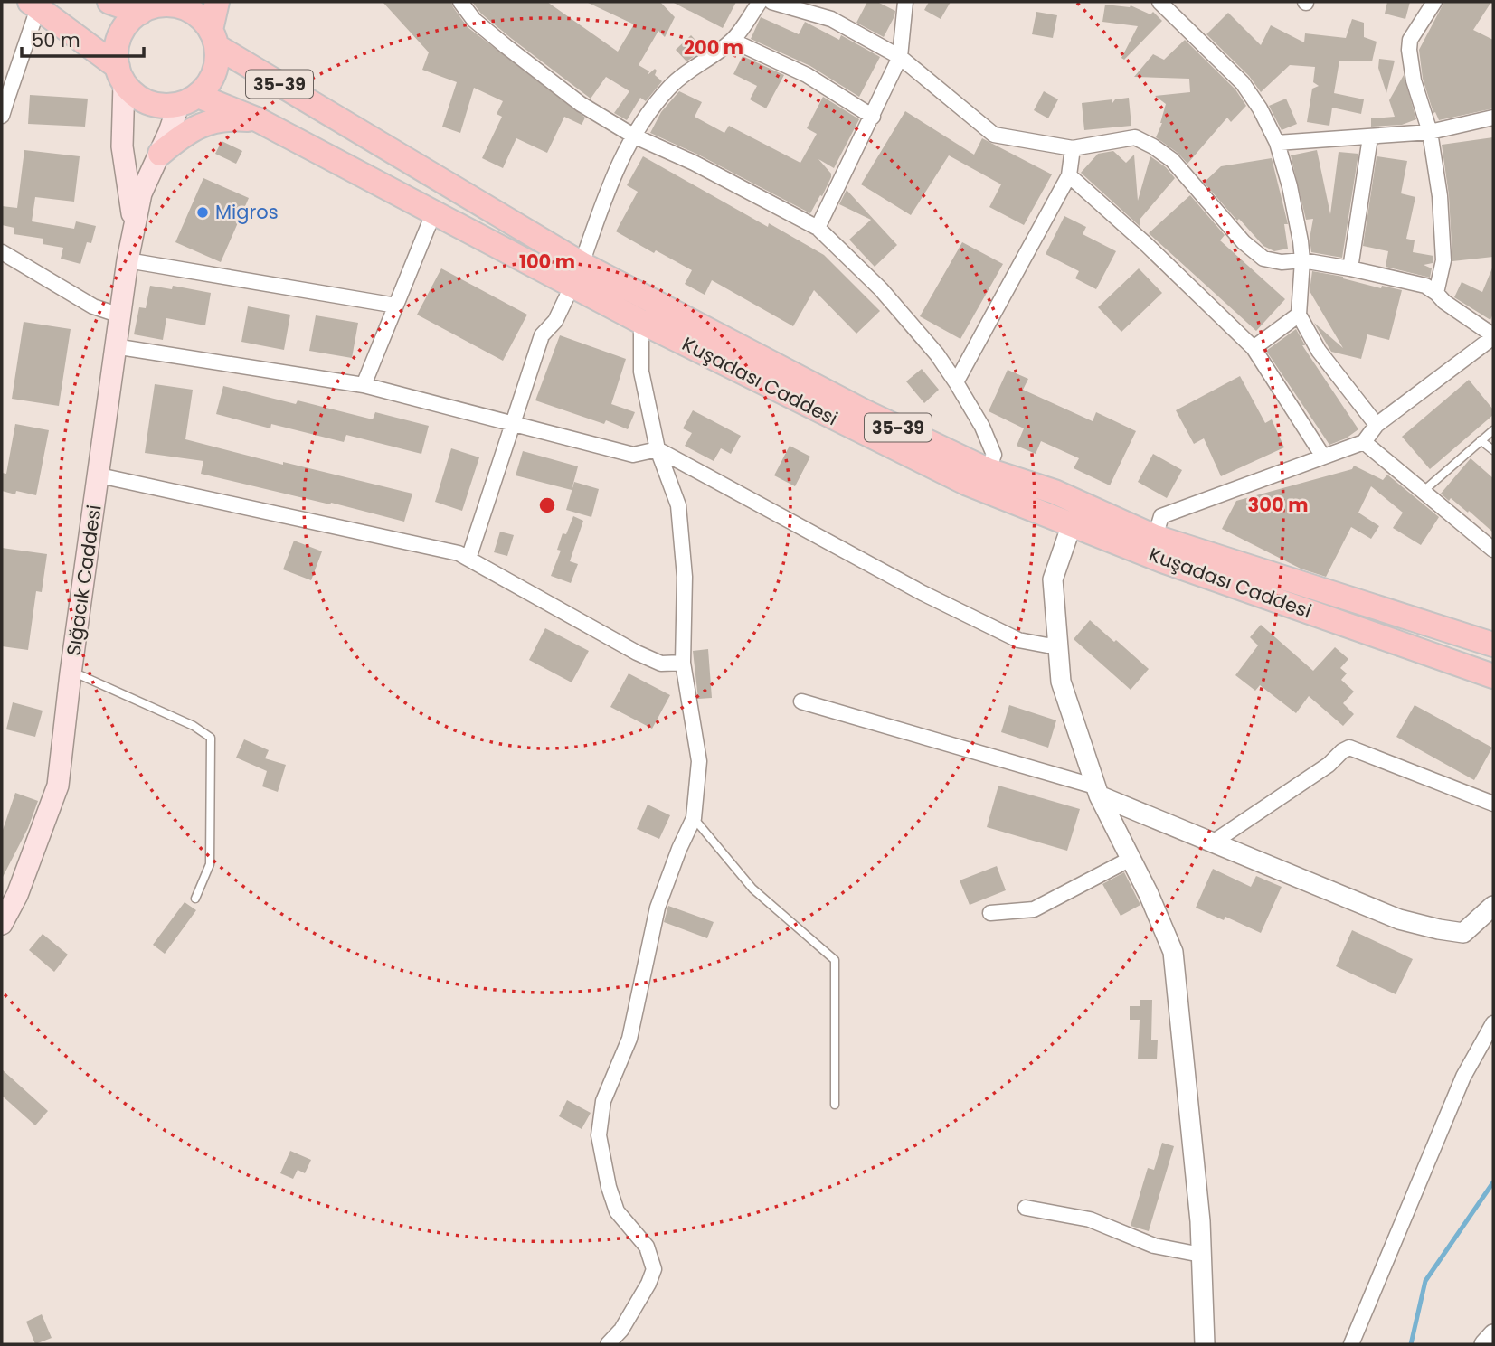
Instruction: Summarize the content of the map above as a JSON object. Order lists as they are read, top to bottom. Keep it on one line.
{"streets":{"main road":["35-39","Kuşadası Caddesi","Sığacık Caddesi"]},"crossings":[["35-39","Kuşadası Caddesi"],["35-39","Sığacık Caddesi"],["Kuşadası Caddesi","Sığacık Caddesi"]],"places":["Migros"],"scale_bar":"50 m","rings":["200 m","100 m","300 m"]}
